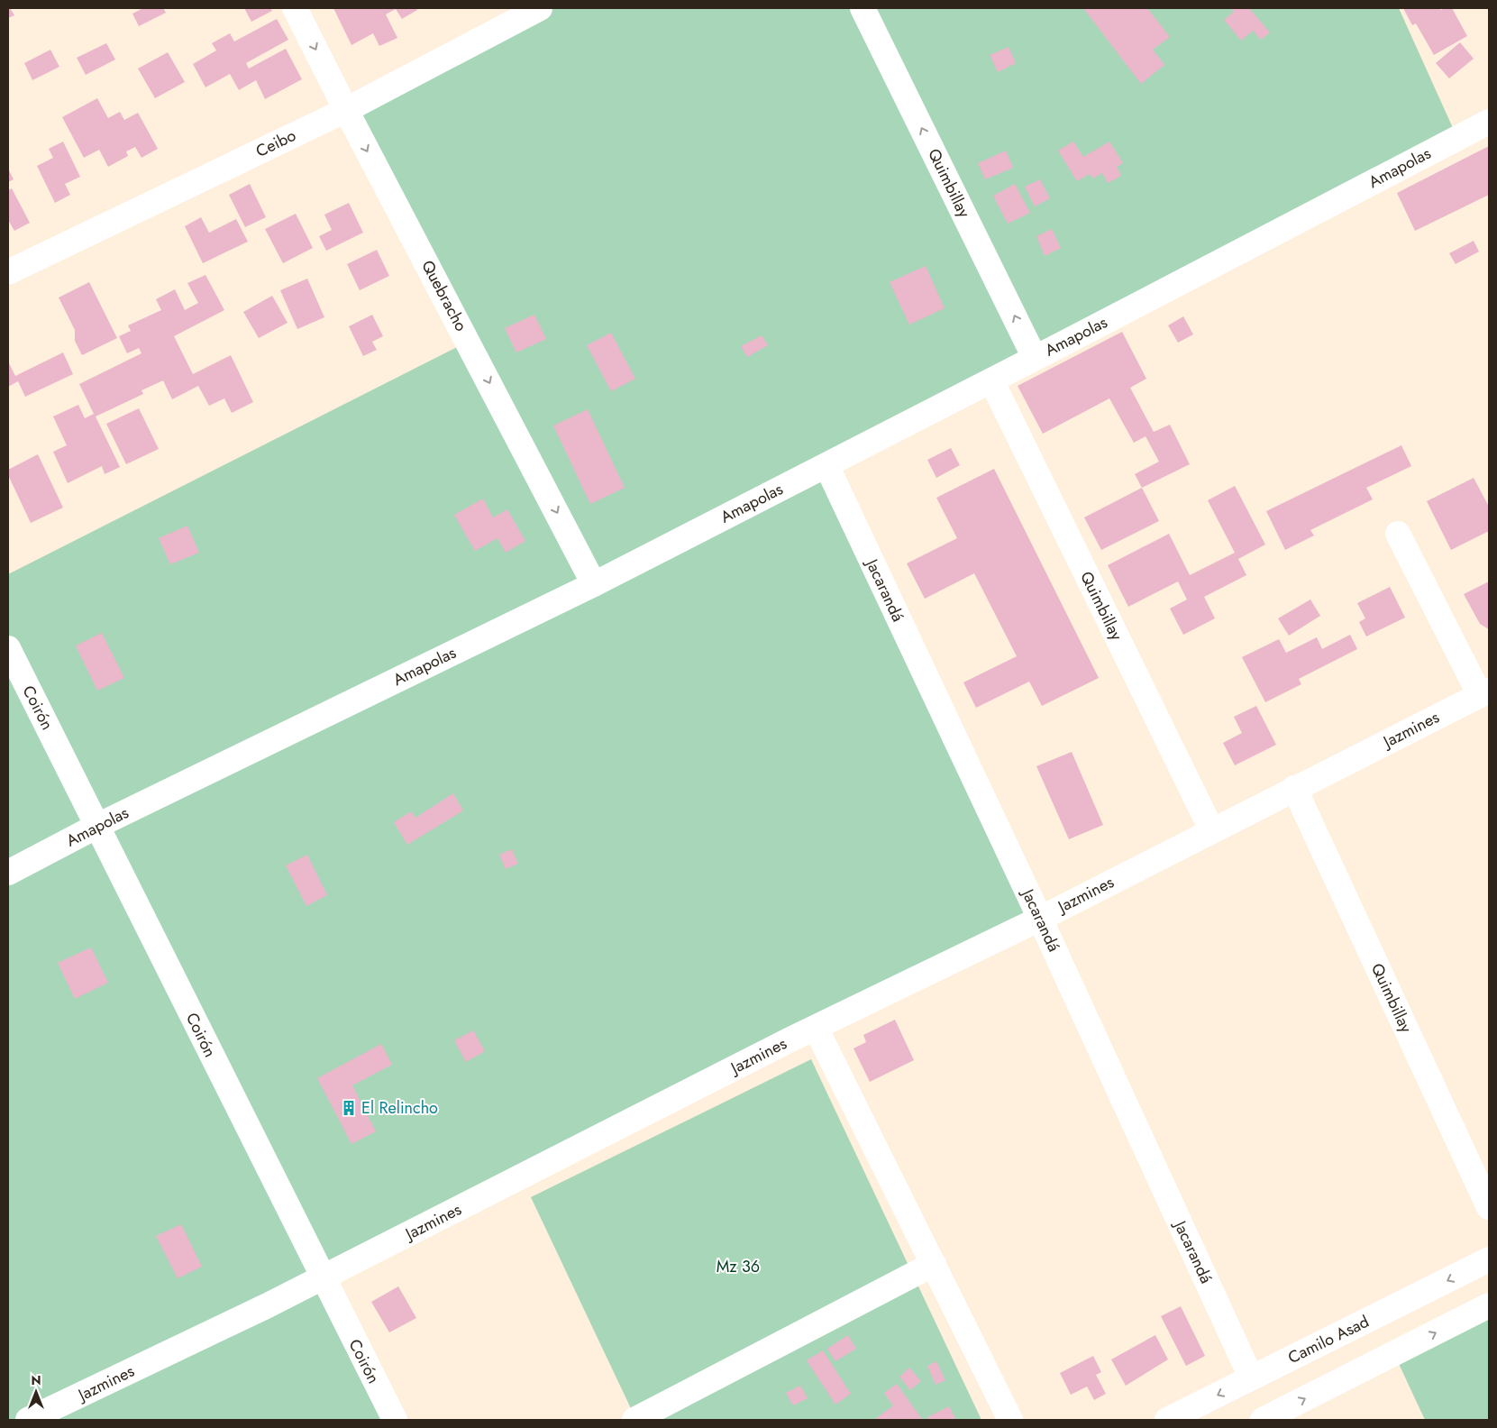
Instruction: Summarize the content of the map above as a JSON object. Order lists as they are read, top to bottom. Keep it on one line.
{"streets":{"street":["Ceibo","Amapolas","Quimbillay","Quebracho","Jacarandá","Coirón","Jazmines","Camilo Asad"]},"crossings":[["Ceibo","Quebracho"],["Amapolas","Quimbillay"],["Amapolas","Quebracho"],["Amapolas","Jacarandá"],["Amapolas","Coirón"],["Quimbillay","Jazmines"],["Jacarandá","Jazmines"],["Jacarandá","Camilo Asad"],["Coirón","Jazmines"]],"one_way":["Quebracho"],"parks":["Mz 36"],"places":{"building":["El Relincho"]},"north":"top"}
